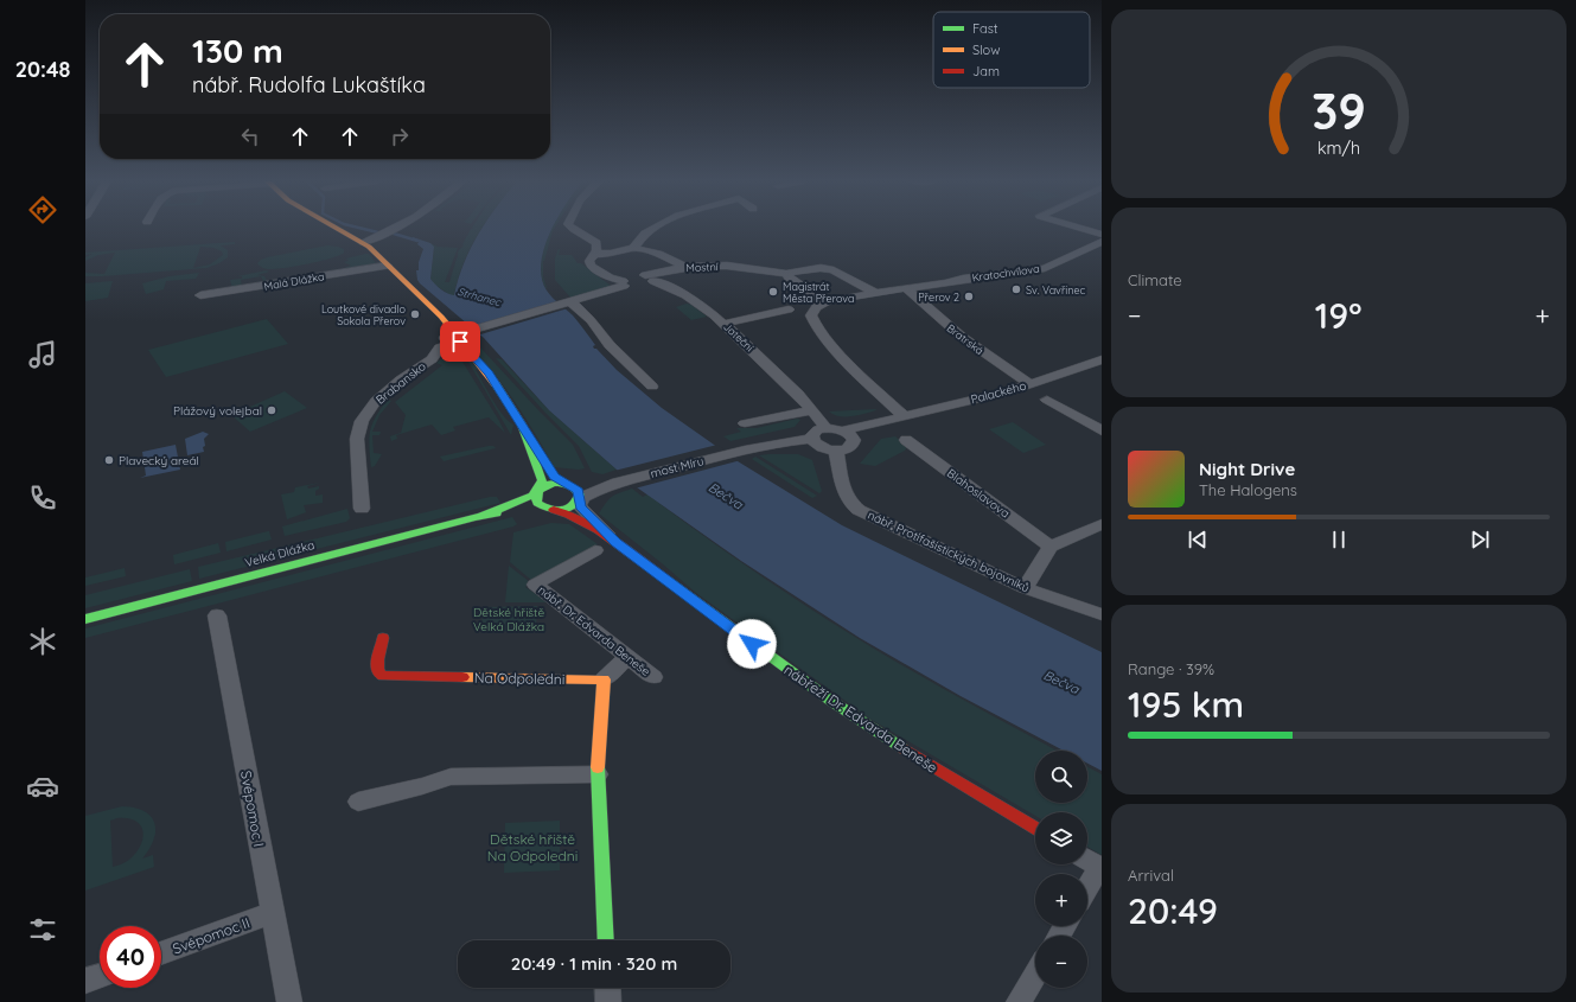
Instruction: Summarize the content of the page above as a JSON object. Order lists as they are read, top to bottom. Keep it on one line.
{"streets":{"street":["Mostní","Kratochvílova","Malá Dlážka","Jateční","Bratrská","Brabansko","Palackého","most Míru","Blahoslavova","nábř. Protifašistických bojovníků","Velká Dlážka","nábř. Dr. Edvarda Beneše","Na Odpoledni","nábřeží Dr. Edvarda Beneše","Svépomoc I","Svépomoc II"]},"crossings":[["Mostní","Kratochvílova"],["Mostní","Jateční"],["Mostní","Brabansko"],["Kratochvílova","Bratrská"],["Bratrská","Palackého"],["Palackého","nábř. Protifašistických bojovníků"],["most Míru","Velká Dlážka"],["most Míru","nábřeží Dr. Edvarda Beneše"],["Velká Dlážka","nábřeží Dr. Edvarda Beneše"],["Svépomoc I","Svépomoc II"]],"water":["Strhanec","Bečva"],"parks":["Dětské hřiště Velká Dlážka","Dětské hřiště Na Odpoledni"],"places":["Sv. Vavřinec","Magistrát Města Přerova","Přerov 2","Loutkové divadlo Sokola Přerov","Plážový volejbal","Plavecký areál"],"legend":["Fast","Slow","Jam"],"page":{"tabs":"20:48","turn":["130 m","nábř. Rudolfa Lukaštíka"],"tile":["Climate",["Range · 39%","195 km"],["Arrival","20:49"]],"heat":["−","19°","+"],"song":["Night Drive","The Halogens"],"map_buttons":["+","−"],"limit":"40","trip":"20:49 · 1 min · 320 m","gauge":["39","km/h"]}}
